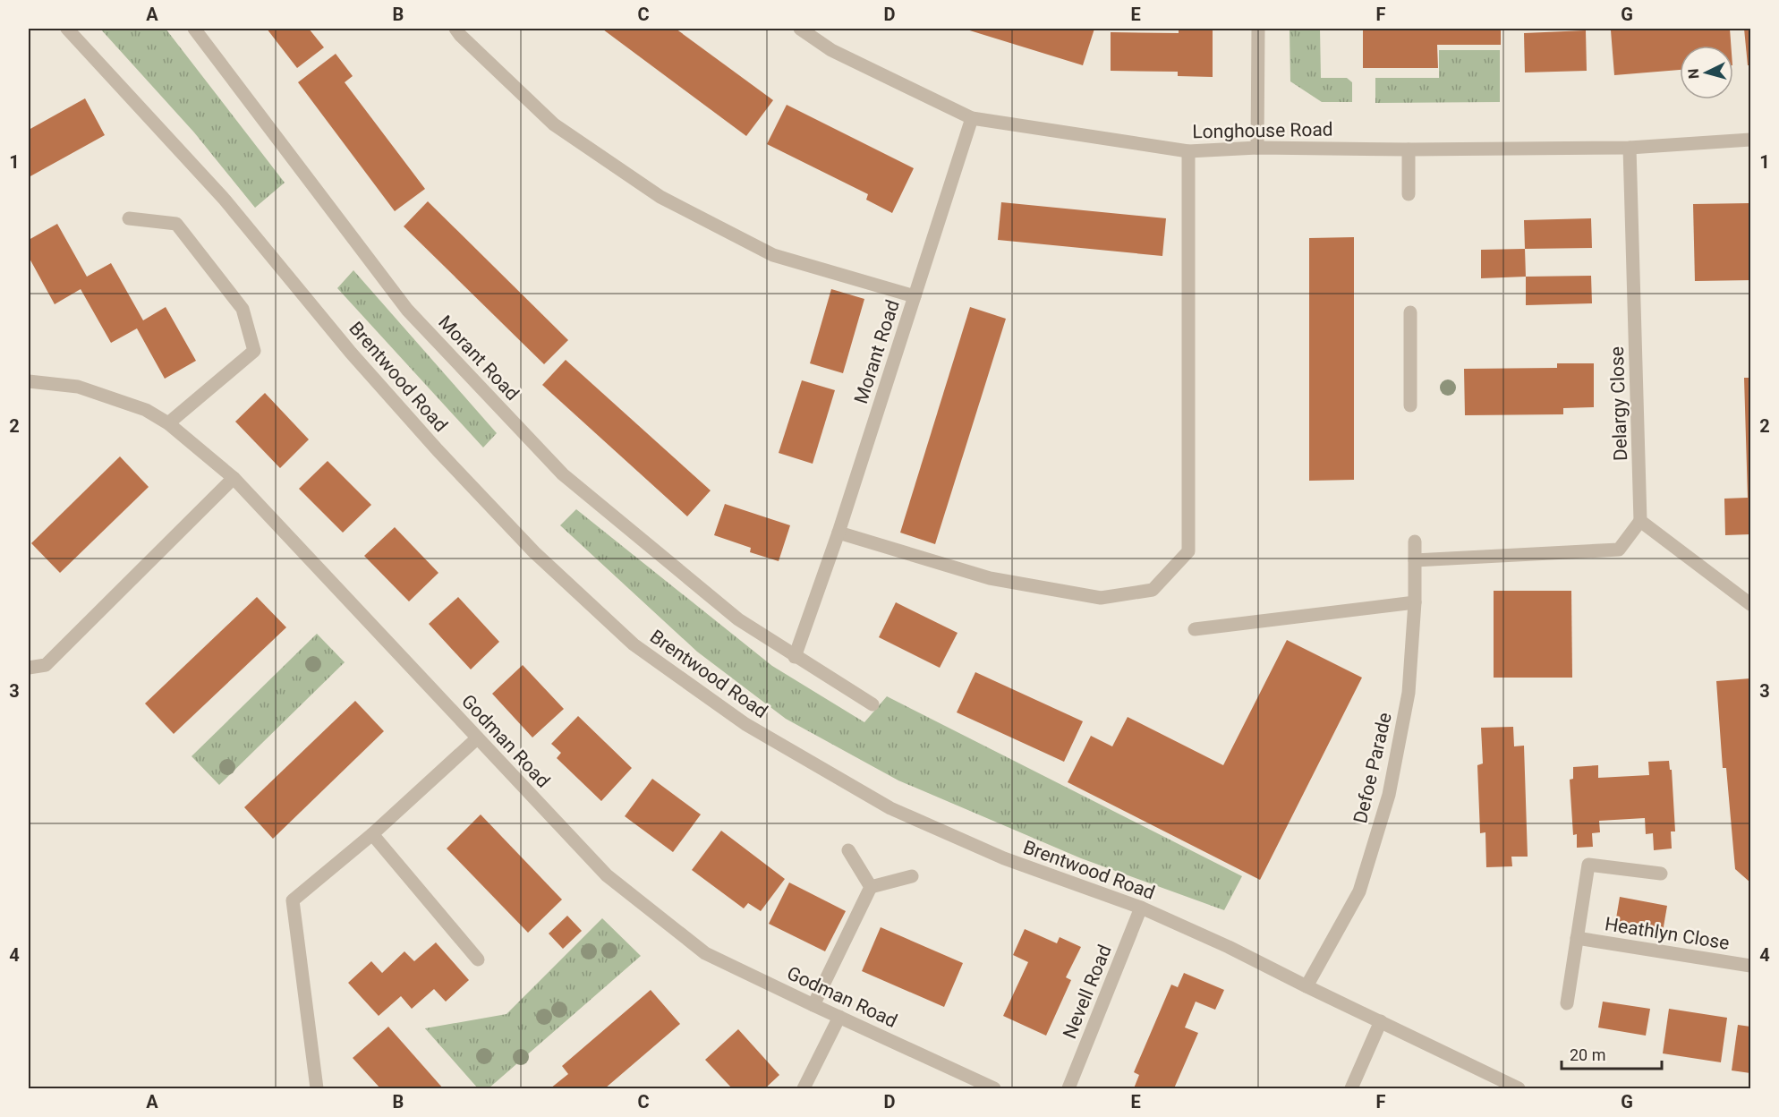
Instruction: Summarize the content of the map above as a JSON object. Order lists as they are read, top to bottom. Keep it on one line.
{"streets":{"street":["Longhouse Road","Morant Road","Brentwood Road","Delargy Close","Godman Road","Defoe Parade","Heathlyn Close","Nevell Road"]},"crossings":[["Longhouse Road","Morant Road"],["Longhouse Road","Delargy Close"],["Brentwood Road","Defoe Parade"],["Brentwood Road","Nevell Road"]],"scale_bar":"20 m","north":"left","grid":{"columns":["A","B","C","D","E","F","G"],"rows":["1","2","3","4"]}}
